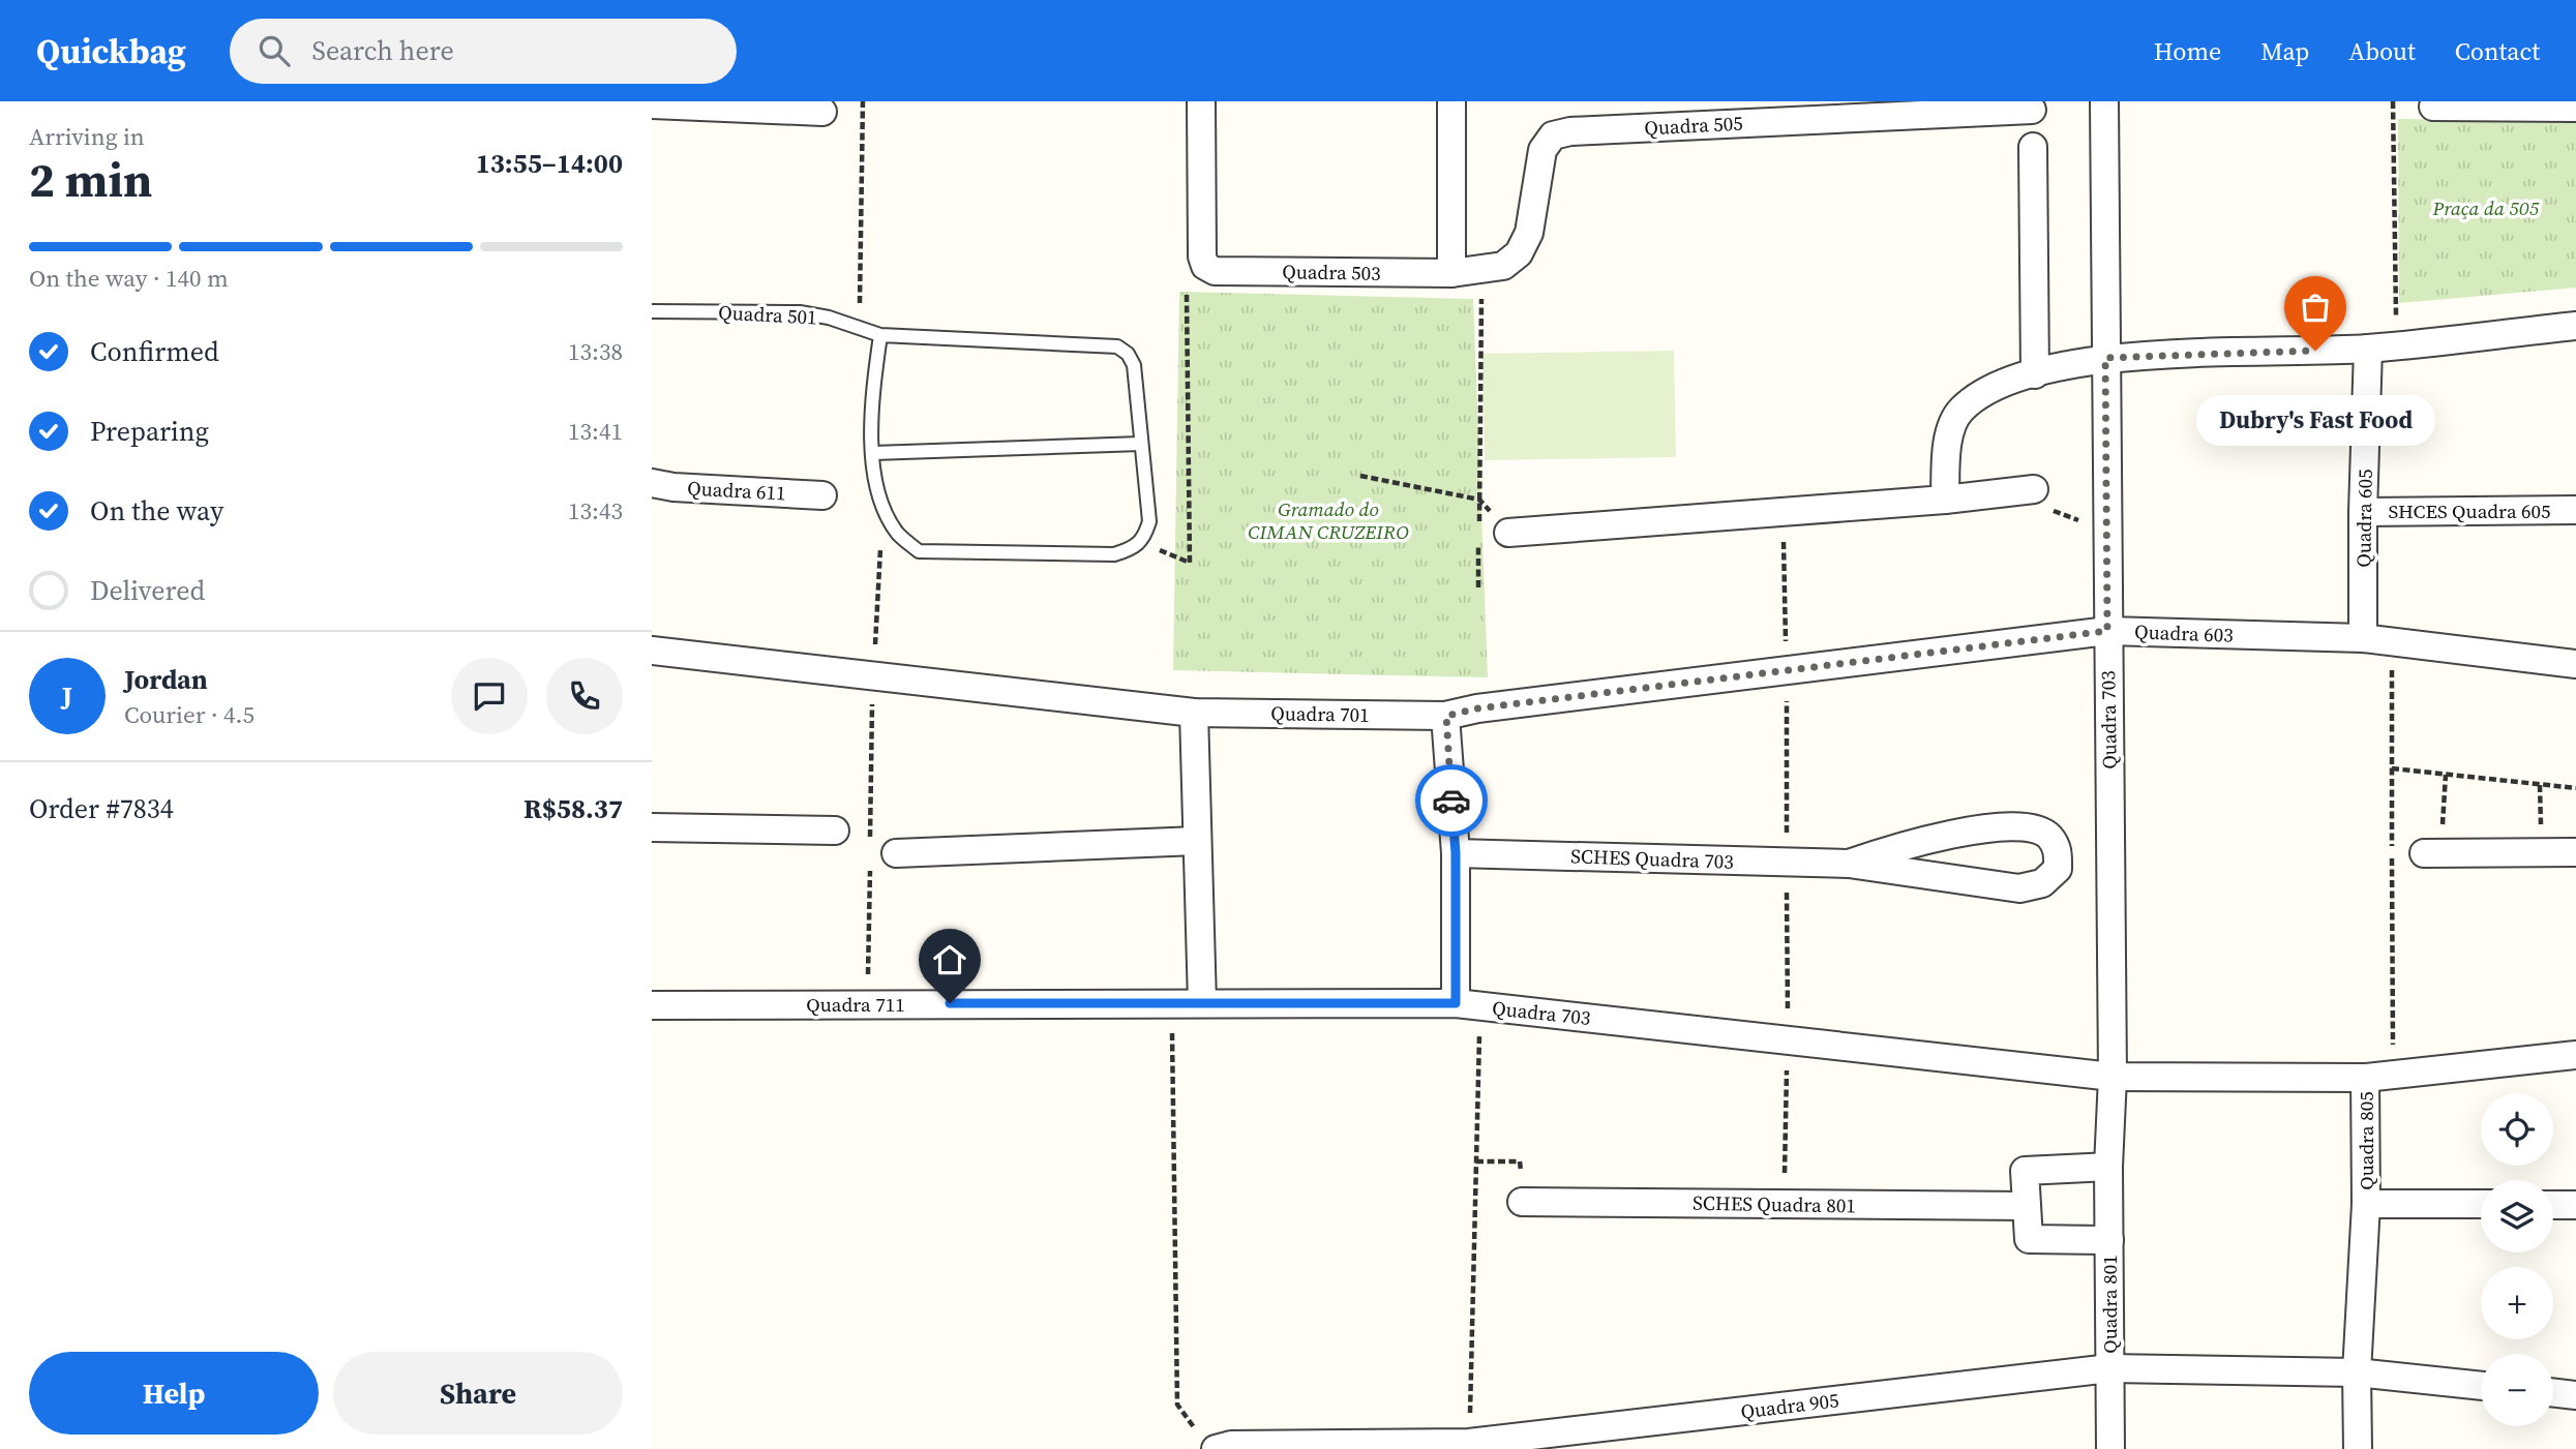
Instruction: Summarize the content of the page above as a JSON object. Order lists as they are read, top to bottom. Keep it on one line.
{"streets":{"street":["Quadra 505","Quadra 503","Quadra 611","SHCES Quadra 605","Quadra 605","Quadra 603","Quadra 701","Quadra 703","SCHES Quadra 703","Quadra 711","Quadra 805","SCHES Quadra 801","Quadra 801","Quadra 905"],"lane":["Quadra 501"]},"crossings":[["Quadra 505","Quadra 503"],["SHCES Quadra 605","Quadra 605"],["Quadra 605","Quadra 603"],["Quadra 603","Quadra 703"],["Quadra 703","Quadra 805"],["Quadra 703","Quadra 801"],["Quadra 805","Quadra 905"],["SCHES Quadra 801","Quadra 801"],["Quadra 801","Quadra 905"]],"parks":["Praça da 505","Gramado do CIMAN CRUZEIRO"],"places":["Dubry's Fast Food"],"page":{"header":"Quickbag","search":"Search here","nav":["Home","Map","About","Contact"],"heading":["2 min","Arriving in","13:55–14:00"],"panel":["Jordan","Courier · 4.5","Order #7834","R$58.37"],"bar":"On the way · 140 m","list":[["Confirmed","13:38"],["Preparing","13:41"],["On the way","13:43"],"Delivered"],"bubble":"Dubry's Fast Food","round":"J","map_buttons":["+","−"],"buttons":["Help","Share"]}}
